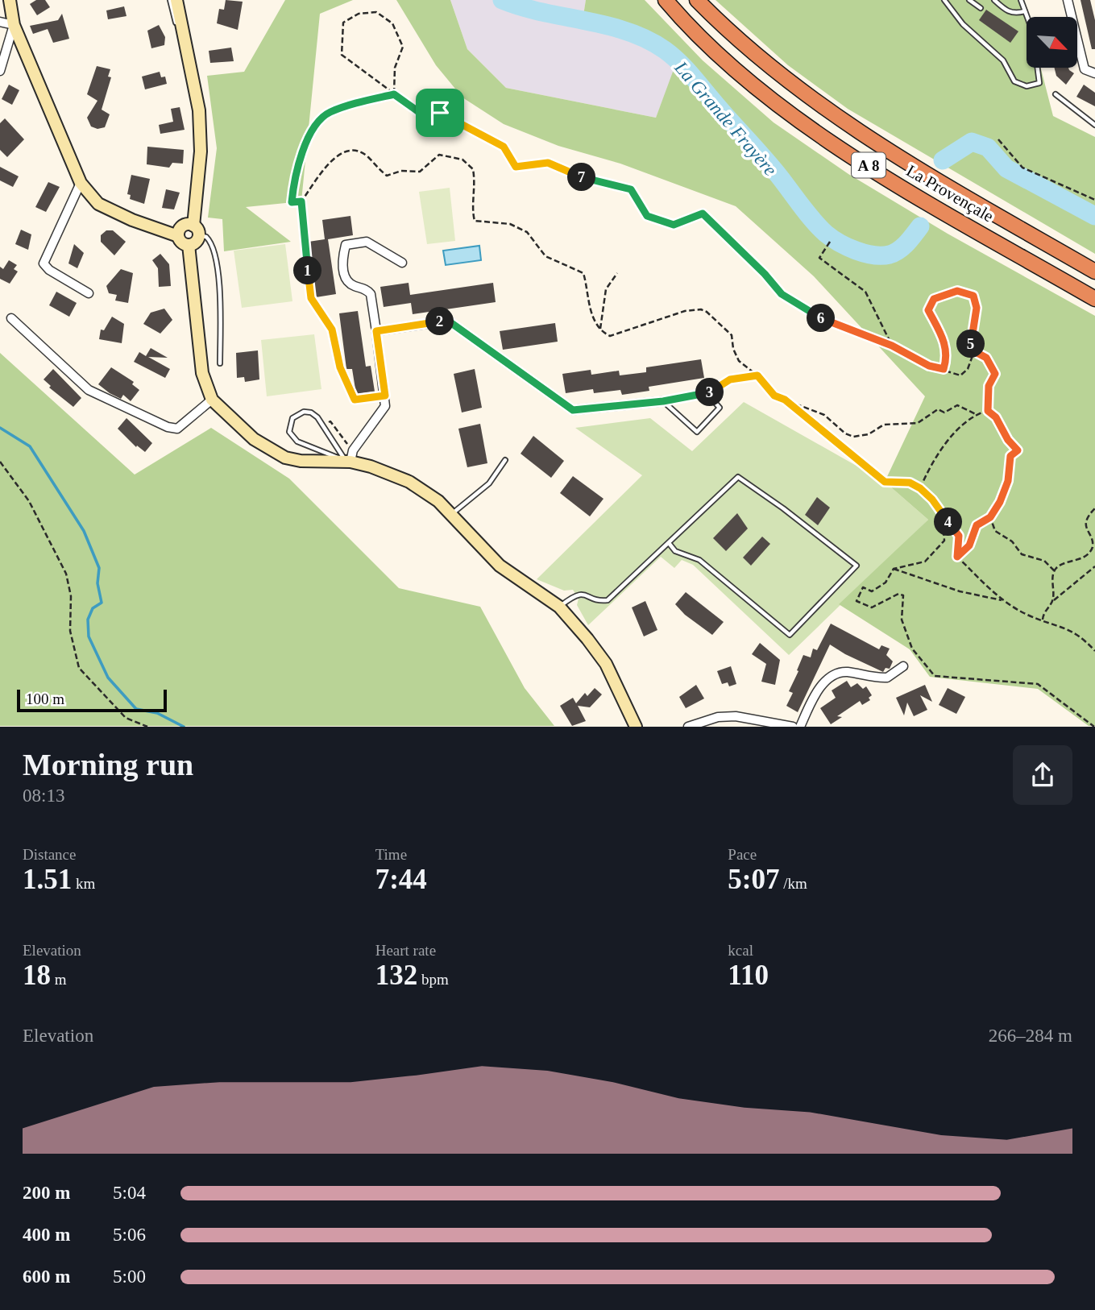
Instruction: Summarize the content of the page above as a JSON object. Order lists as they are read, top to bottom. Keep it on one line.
{"streets":{"highway":["A 8","La Provençale"]},"water":["La Grande Frayère"],"scale_bar":"100 m","north":"bottom right","page":{"pins":["7","1","6","2","5","3","4"],"scale":"100 m","heading":["Morning run","08:13"],"stats":[["Distance","1.51 km"],["Time","7:44"],["Pace","5:07 /km"],["Elevation","18 m"],["Heart rate","132 bpm"],["kcal","110"]],"chart":["Elevation","266–284 m"],"list":[{"name":"200 m","note":"5:04"},{"name":"400 m","note":"5:06"},{"name":"600 m","note":"5:00"}]}}
